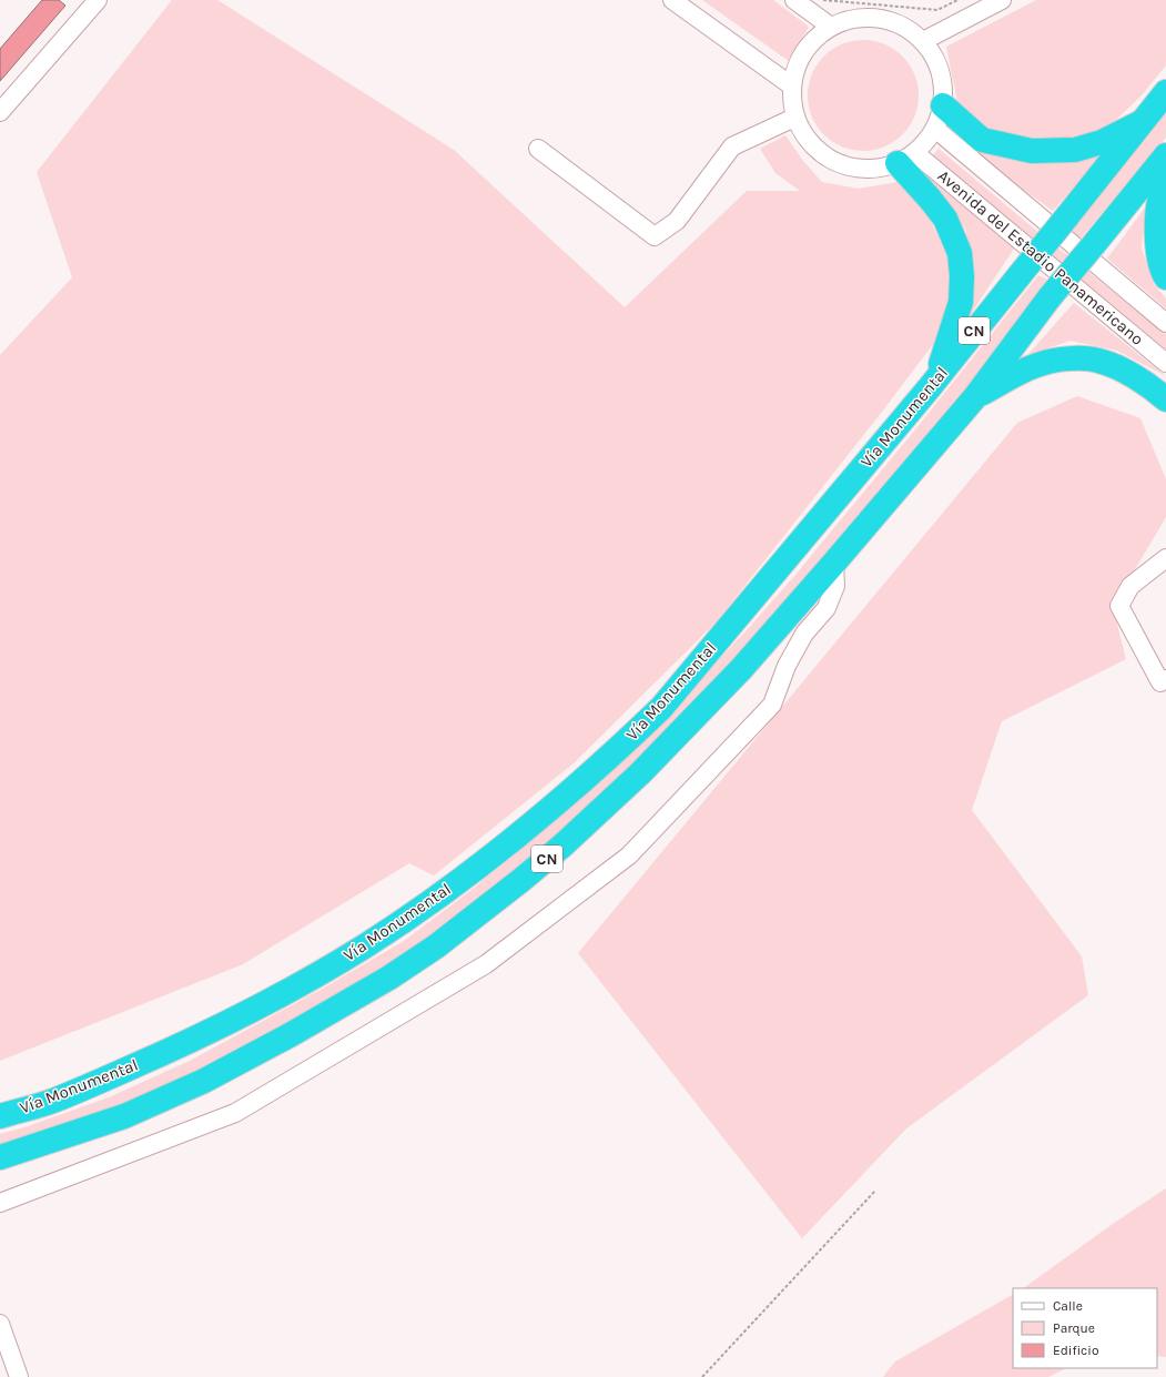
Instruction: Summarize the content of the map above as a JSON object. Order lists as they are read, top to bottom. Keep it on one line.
{"streets":{"highway":["CN","Vía Monumental"],"street":["Avenida del Estadio Panamericano"]},"legend":["Calle","Parque","Edificio"]}
